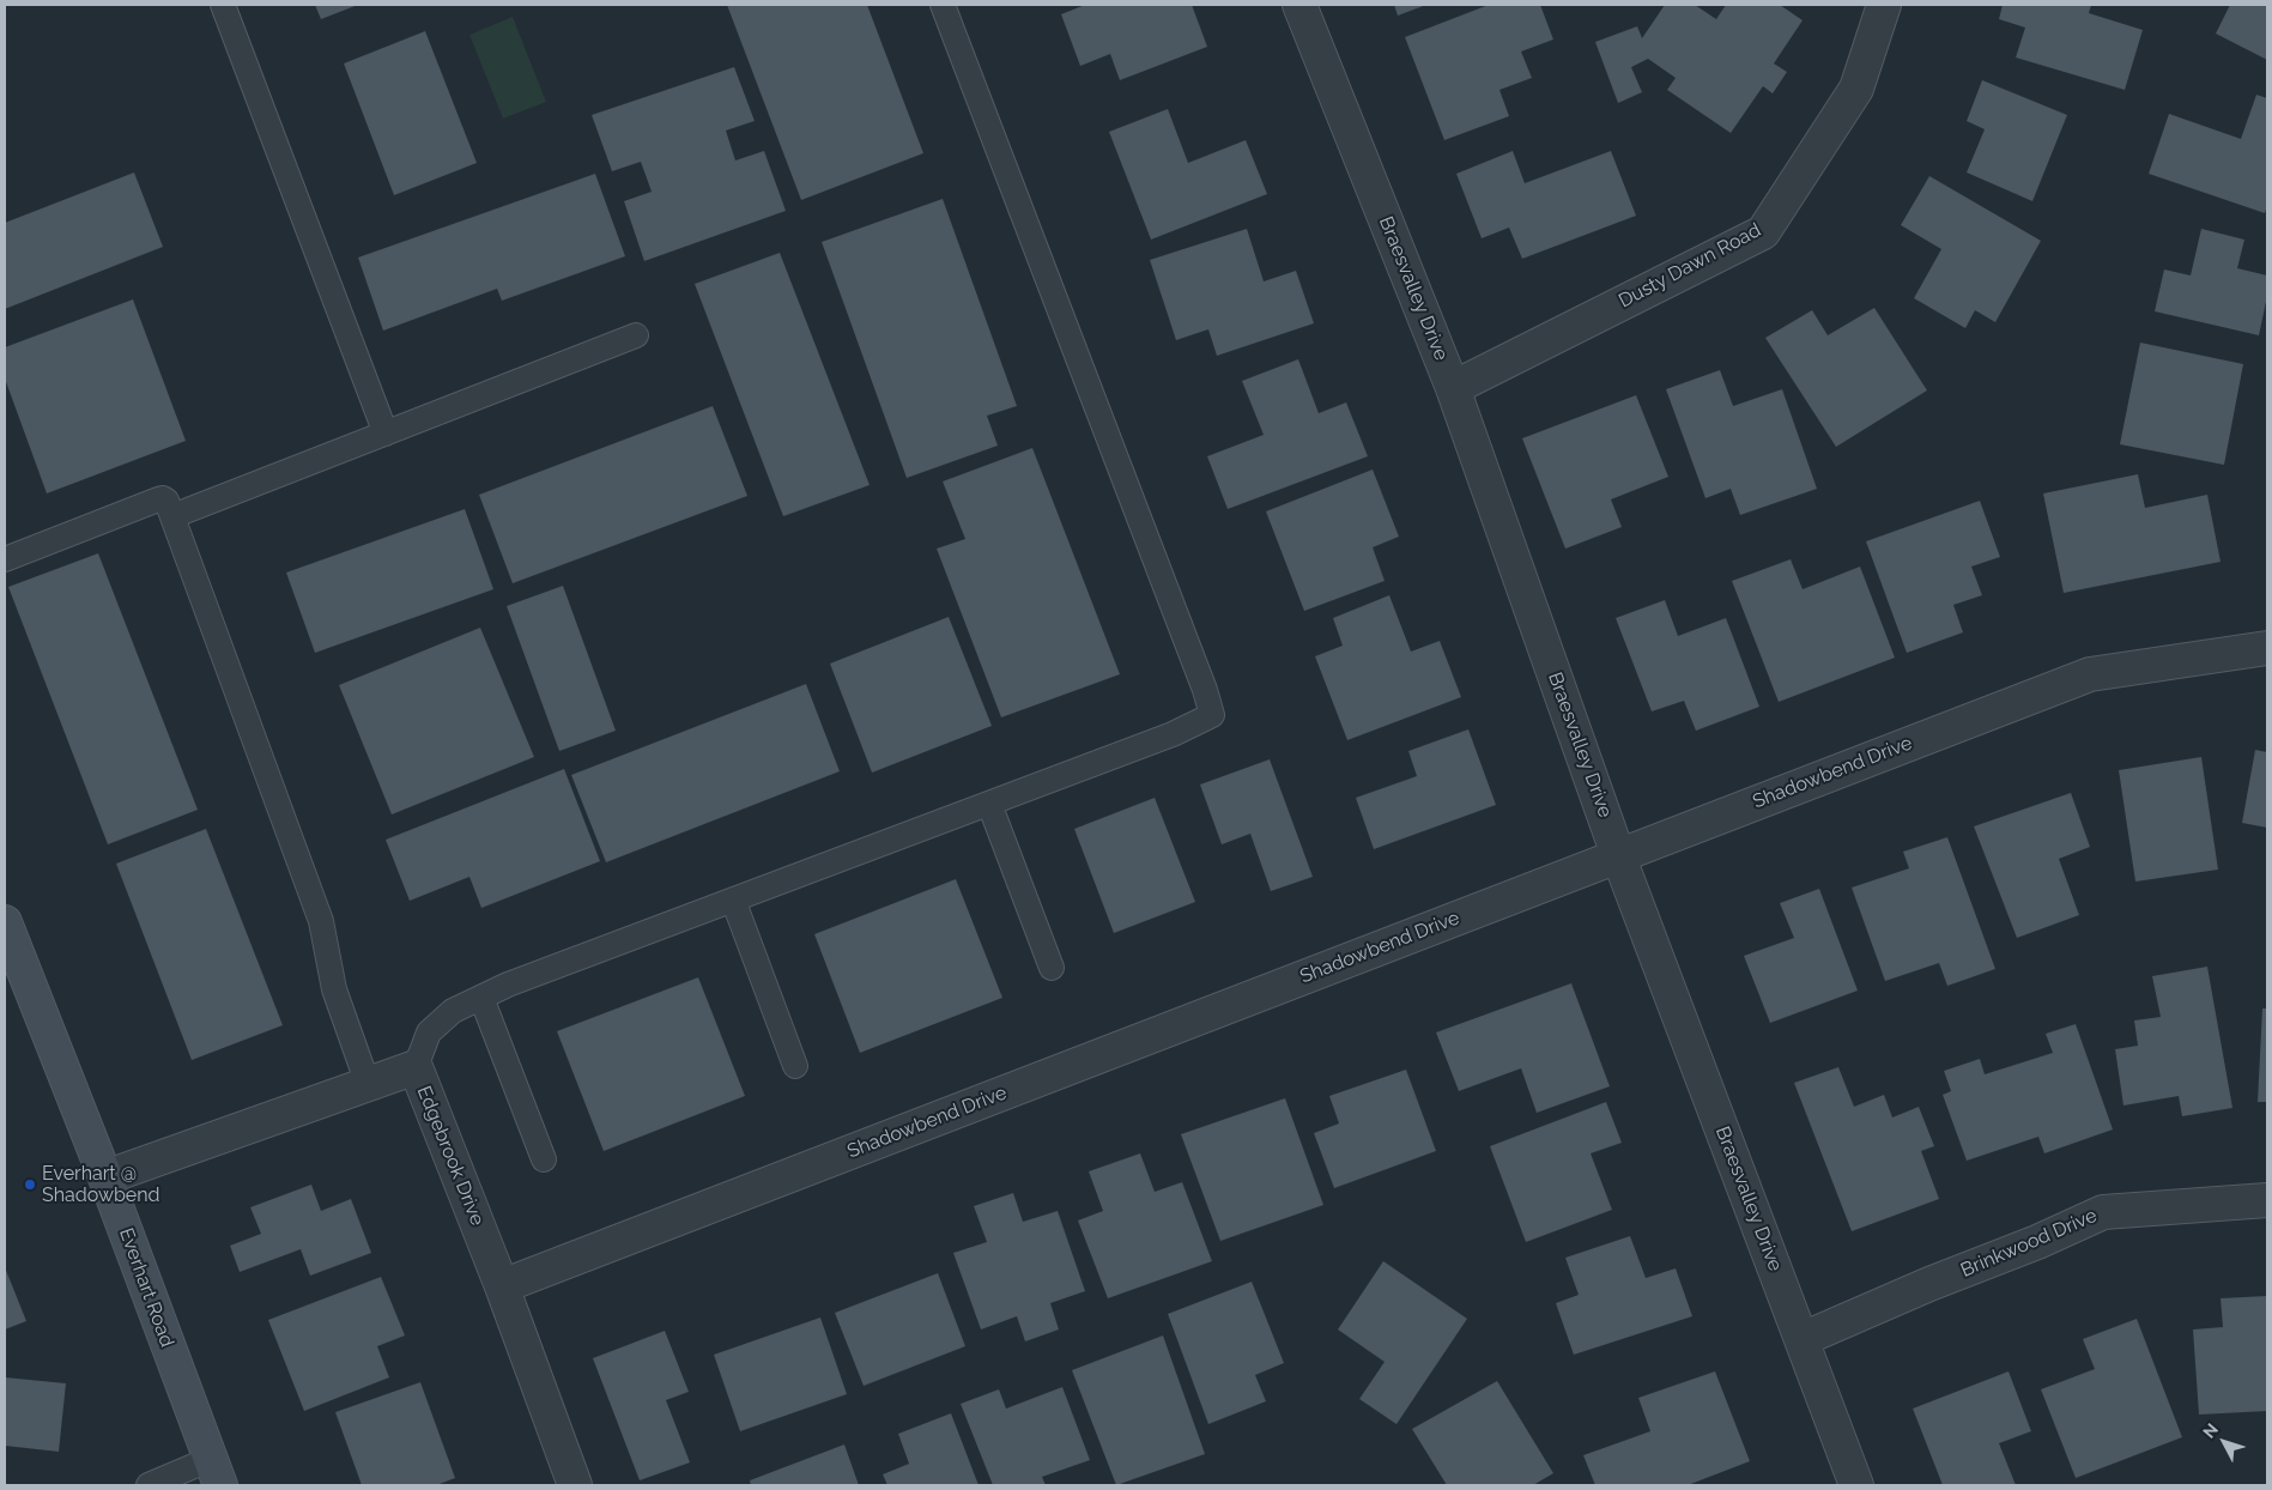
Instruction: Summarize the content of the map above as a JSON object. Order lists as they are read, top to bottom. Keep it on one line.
{"streets":{"main road":["Everhart Road"],"street":["Dusty Dawn Road","Braesvalley Drive","Shadowbend Drive","Edgebrook Drive","Brinkwood Drive"]},"crossings":[["Dusty Dawn Road","Braesvalley Drive"],["Braesvalley Drive","Shadowbend Drive"],["Braesvalley Drive","Brinkwood Drive"],["Shadowbend Drive","Edgebrook Drive"],["Edgebrook Drive","Everhart Road"]],"places":["Everhart @ Shadowbend"],"north":"top left"}
